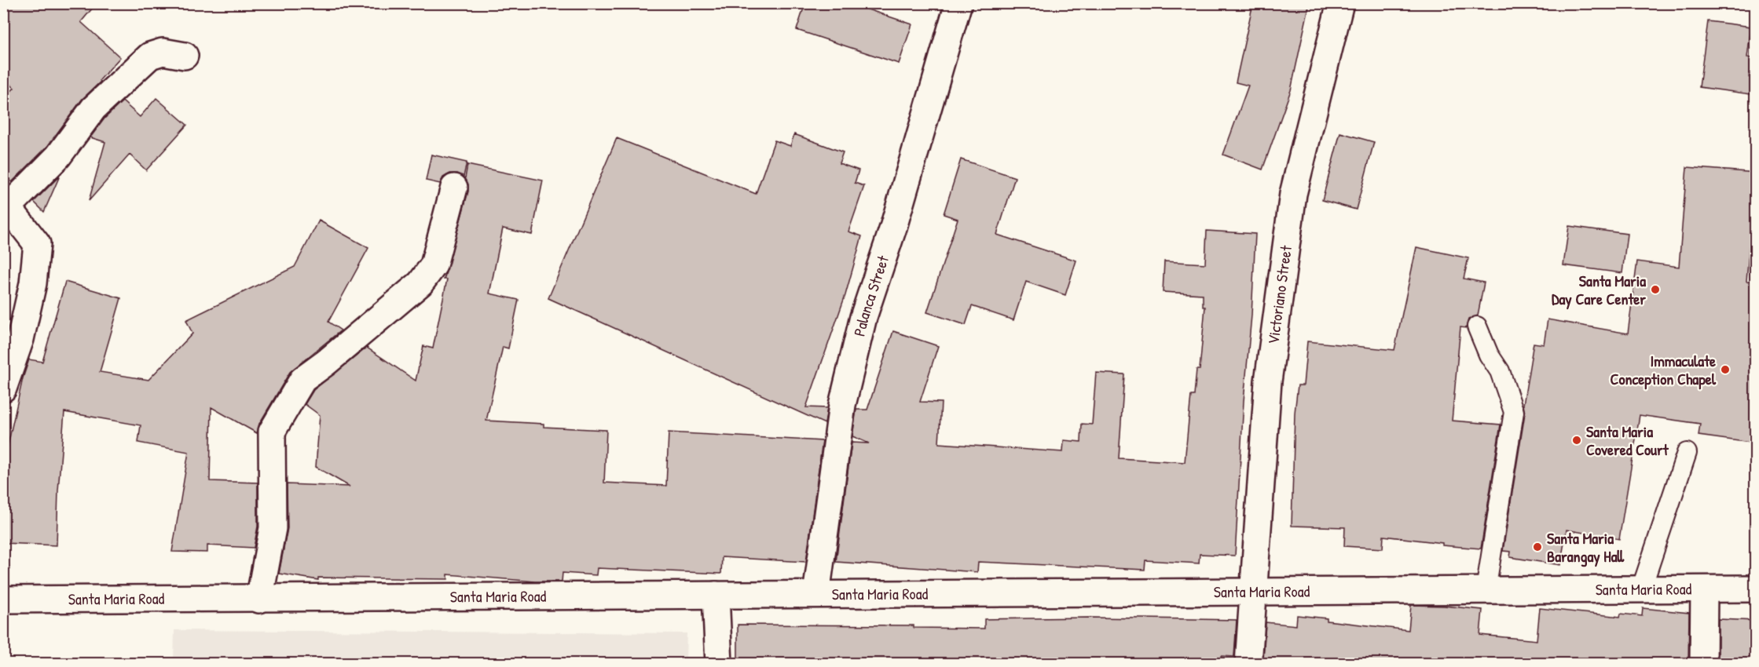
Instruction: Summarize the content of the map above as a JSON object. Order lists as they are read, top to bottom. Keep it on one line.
{"streets":{"street":["Victoriano Street","Palanca Street","Santa Maria Road"]},"crossings":[["Victoriano Street","Santa Maria Road"],["Palanca Street","Santa Maria Road"]],"places":["Santa Maria Day Care Center","Immaculate Conception Chapel","Santa Maria Covered Court","Santa Maria Barangay Hall"]}
